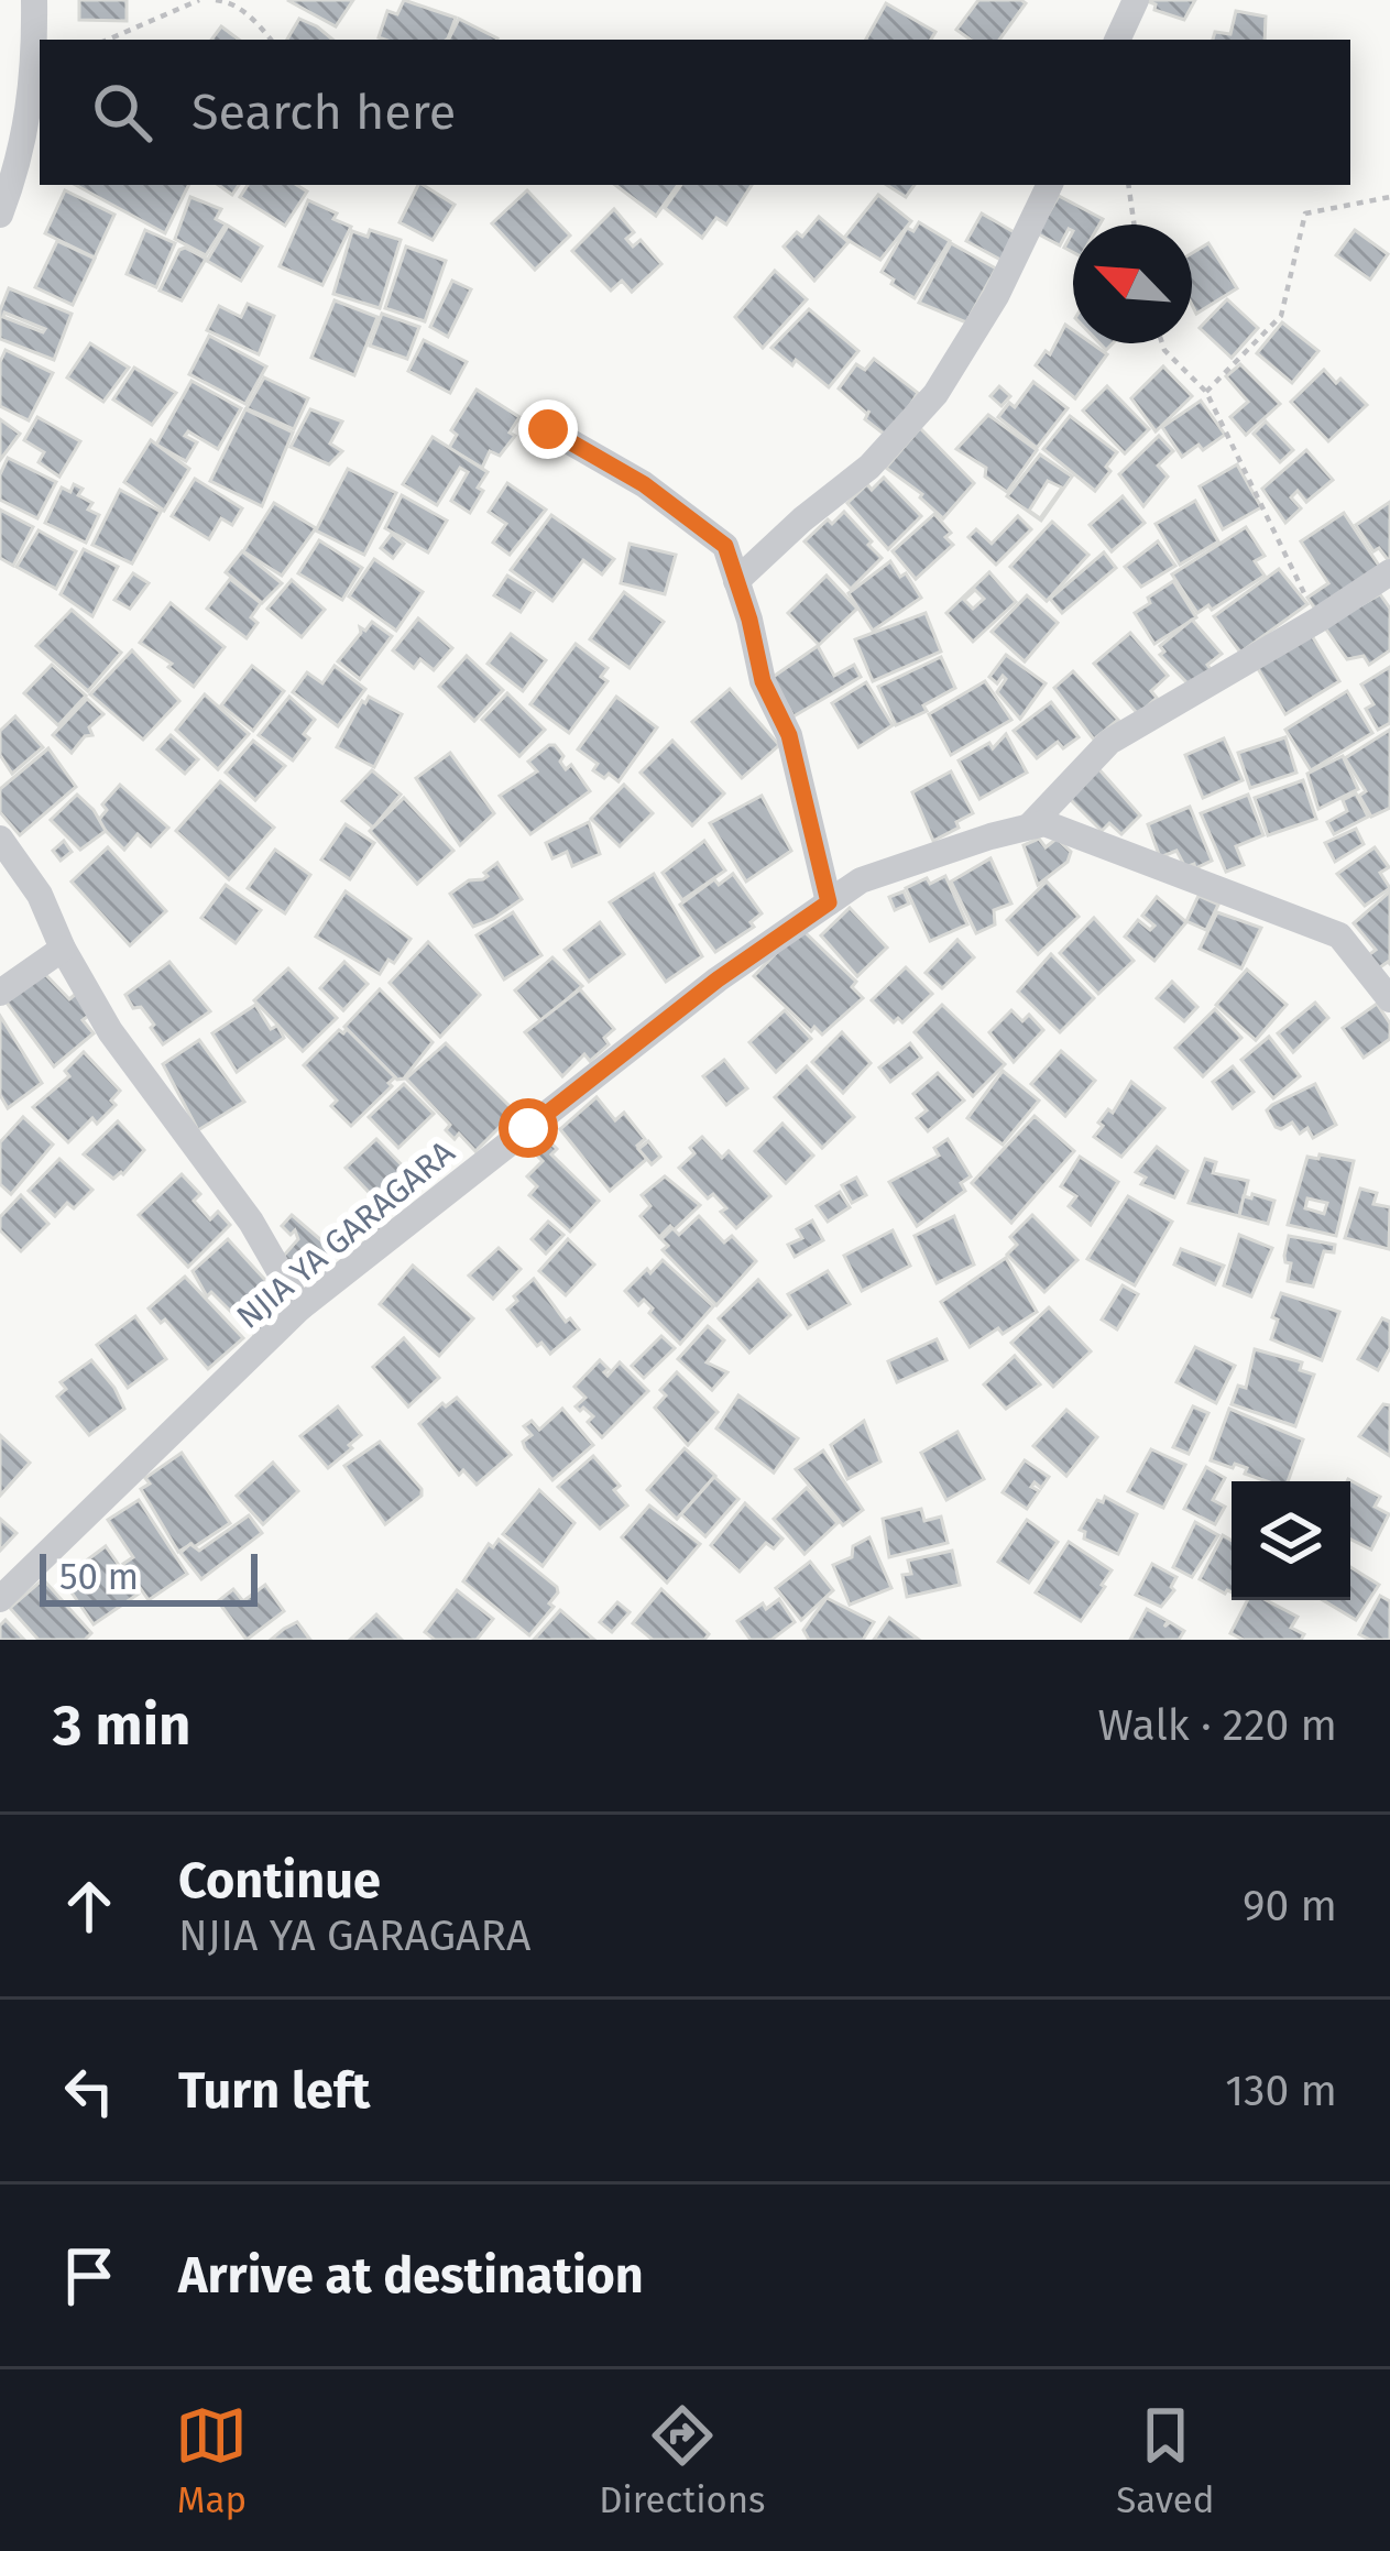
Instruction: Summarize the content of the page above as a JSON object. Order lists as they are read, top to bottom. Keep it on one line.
{"streets":{"street":["NJIA YA GARAGARA"]},"scale_bar":"50 m","north":"top left","page":{"search":"Search here","scale":"50 m","heading":["3 min","Walk · 220 m"],"list":[["Continue","NJIA YA GARAGARA","90 m"],["Turn left","130 m"],"Arrive at destination"],"nav":["Map","Directions","Saved"]}}
